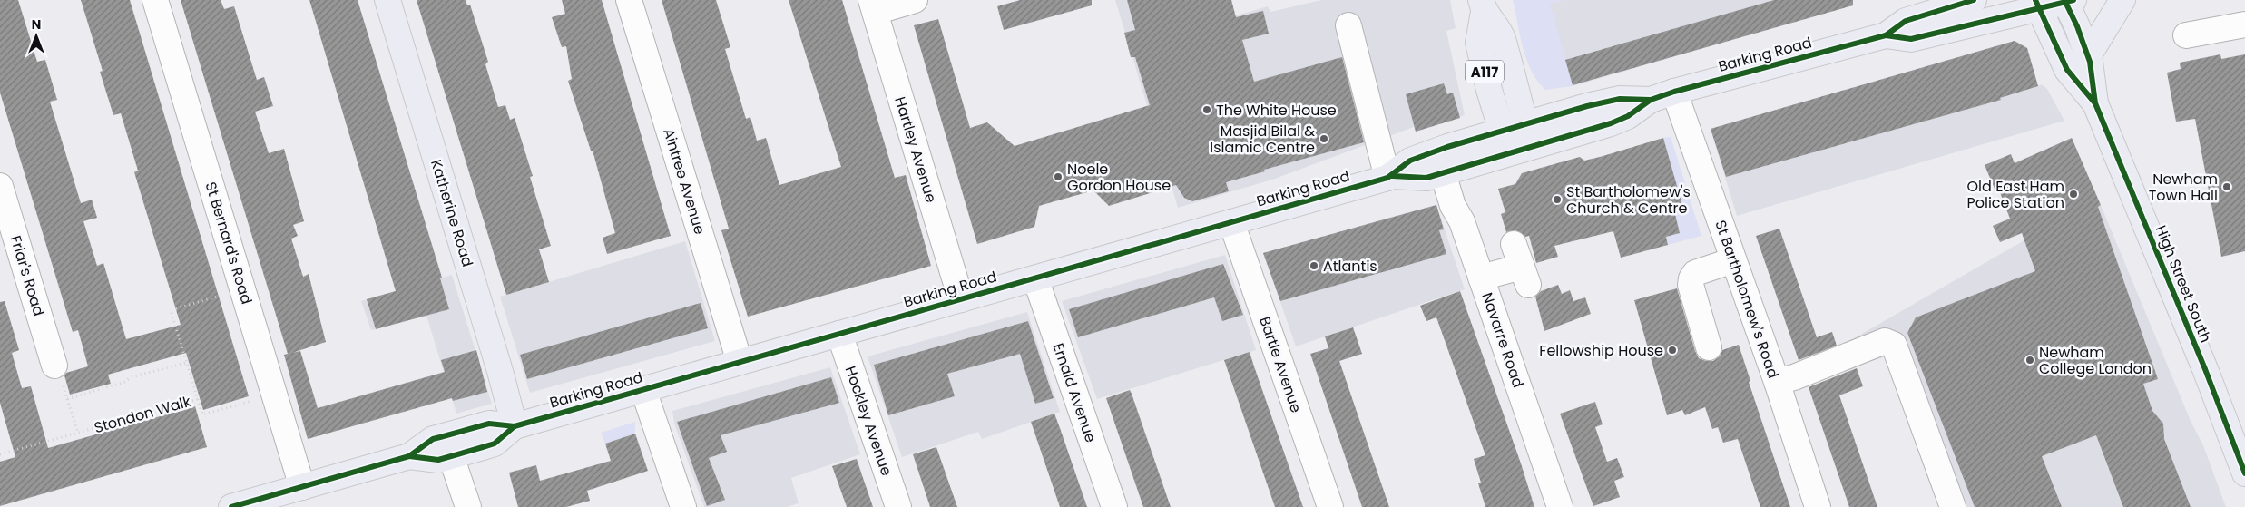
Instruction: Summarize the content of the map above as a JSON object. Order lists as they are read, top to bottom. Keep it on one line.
{"streets":{"main road":["Barking Road","A117","Katherine Road","High Street South"],"street":["Hartley Avenue","Aintree Avenue","St Bernard's Road","Friar's Road","St Bartholomew's Road","Navarre Road","Bartle Avenue","Ernald Avenue","Hockley Avenue"],"path":["Stondon Walk"]},"crossings":[["Barking Road","A117"],["Barking Road","Hartley Avenue"],["Barking Road","Aintree Avenue"],["Barking Road","Katherine Road"],["Barking Road","St Bernard's Road"],["Barking Road","High Street South"],["Barking Road","St Bartholomew's Road"],["Barking Road","Navarre Road"],["Barking Road","Bartle Avenue"],["Barking Road","Ernald Avenue"],["Barking Road","Hockley Avenue"],["St Bernard's Road","Stondon Walk"],["Friar's Road","Stondon Walk"]],"places":["The White House","Masjid Bilal & Islamic Centre","Noele Gordon House","Newham Town Hall","Old East Ham Police Station","St Bartholomew's Church & Centre","Atlantis","Fellowship House","Newham College London"],"north":"top"}
